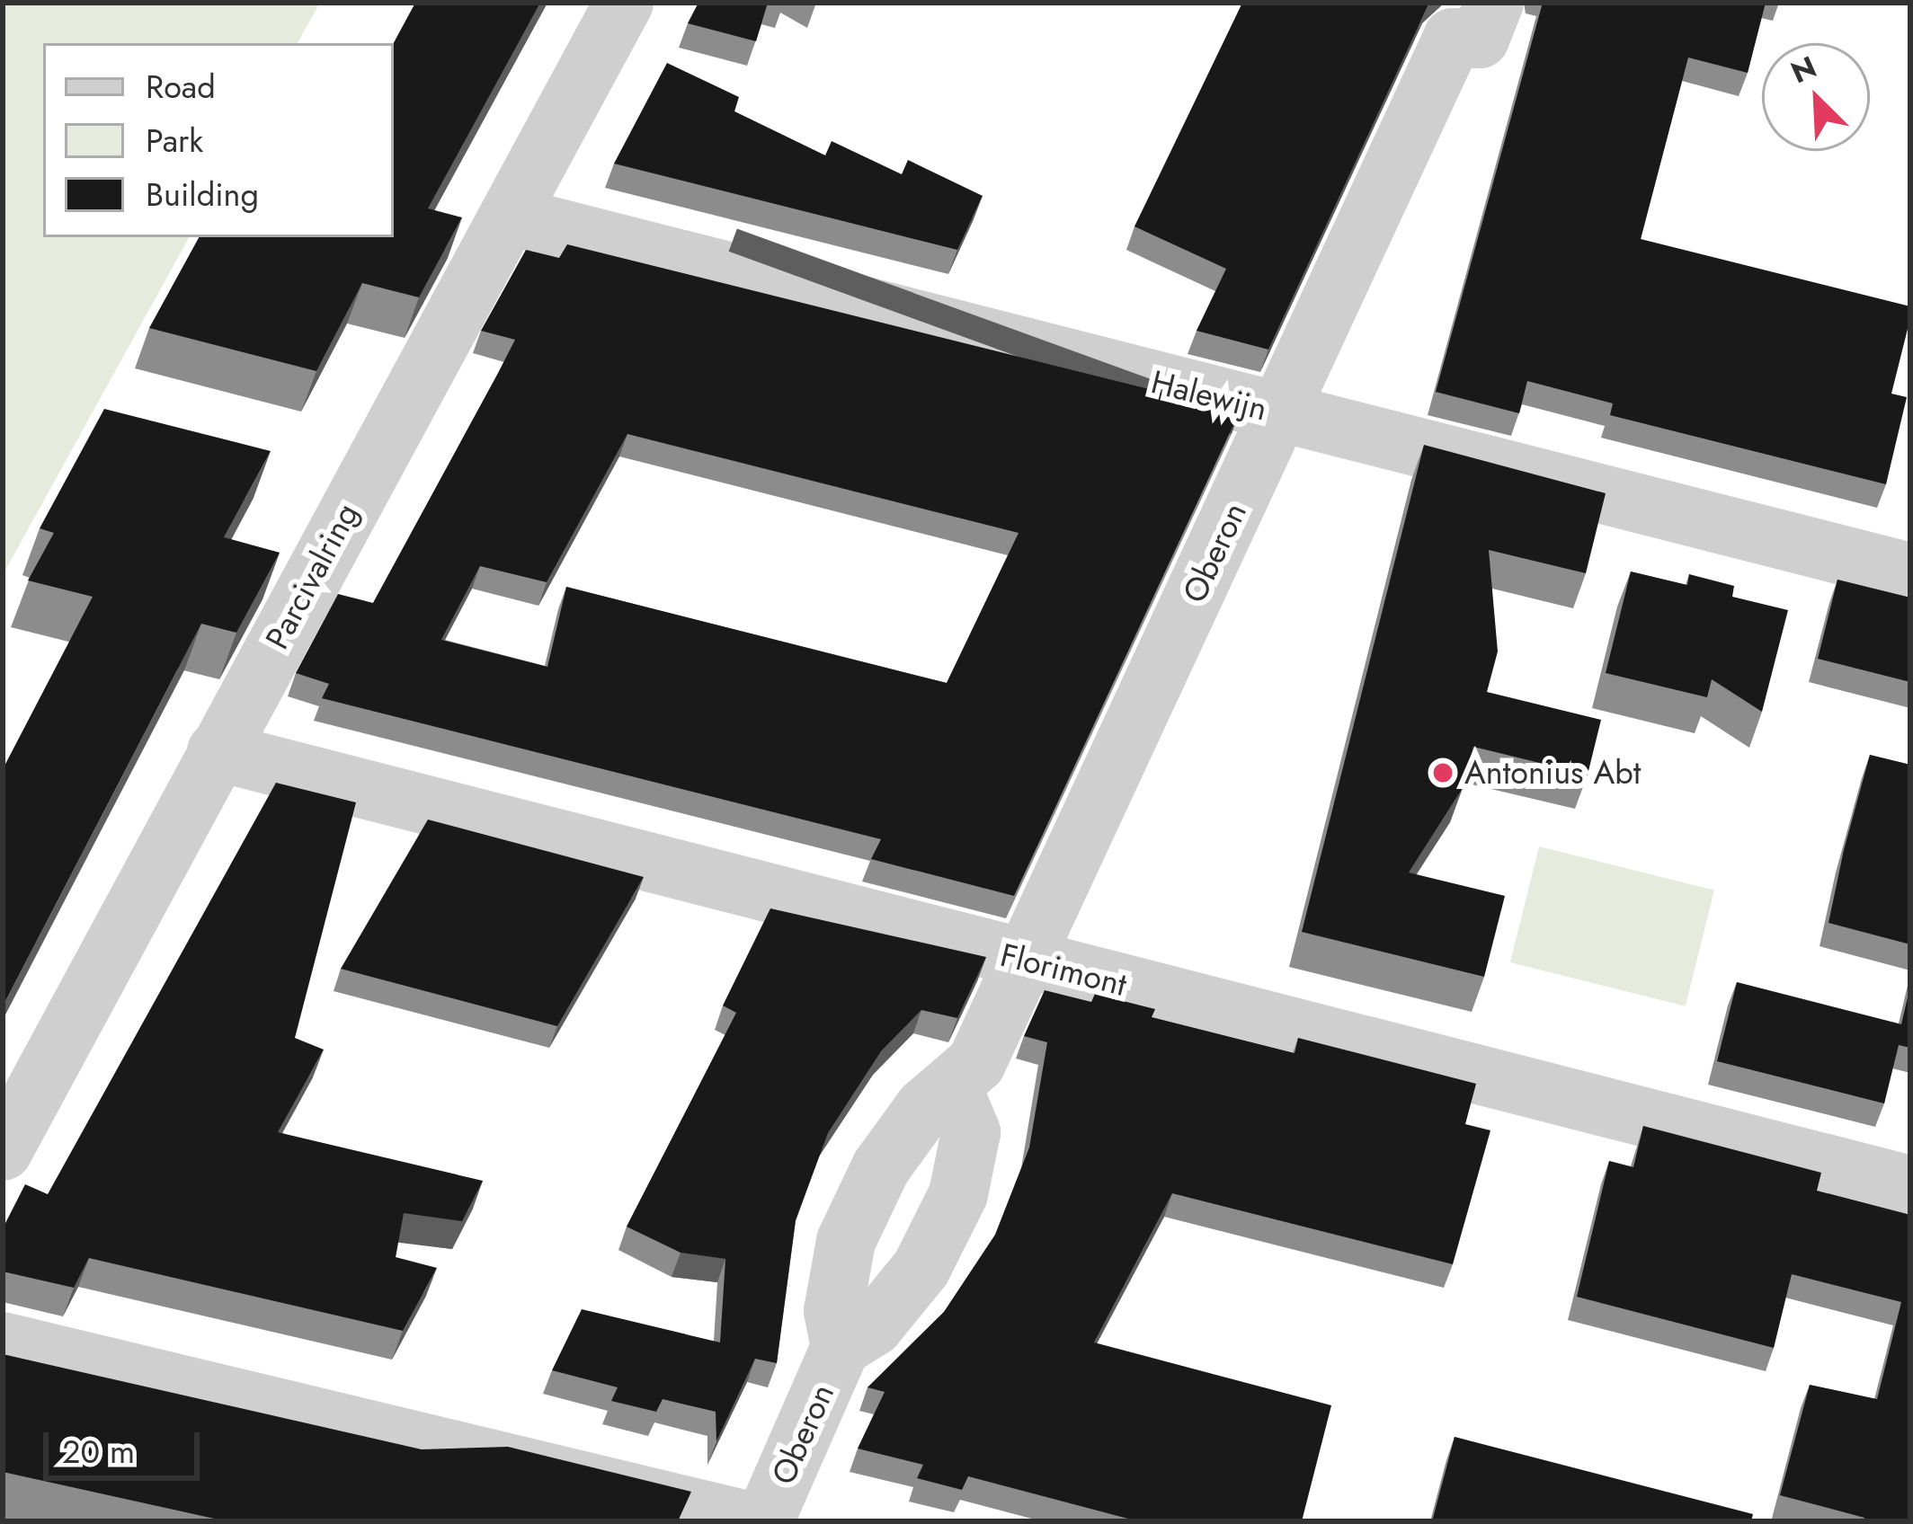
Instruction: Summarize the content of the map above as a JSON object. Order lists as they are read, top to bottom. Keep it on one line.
{"streets":{"street":["Halewijn","Oberon","Parcivalring","Florimont"]},"crossings":[["Halewijn","Oberon"],["Halewijn","Parcivalring"],["Oberon","Florimont"],["Parcivalring","Florimont"]],"places":["Antonius Abt"],"legend":["Road","Park","Building"],"scale_bar":"20 m","north":"top left"}
